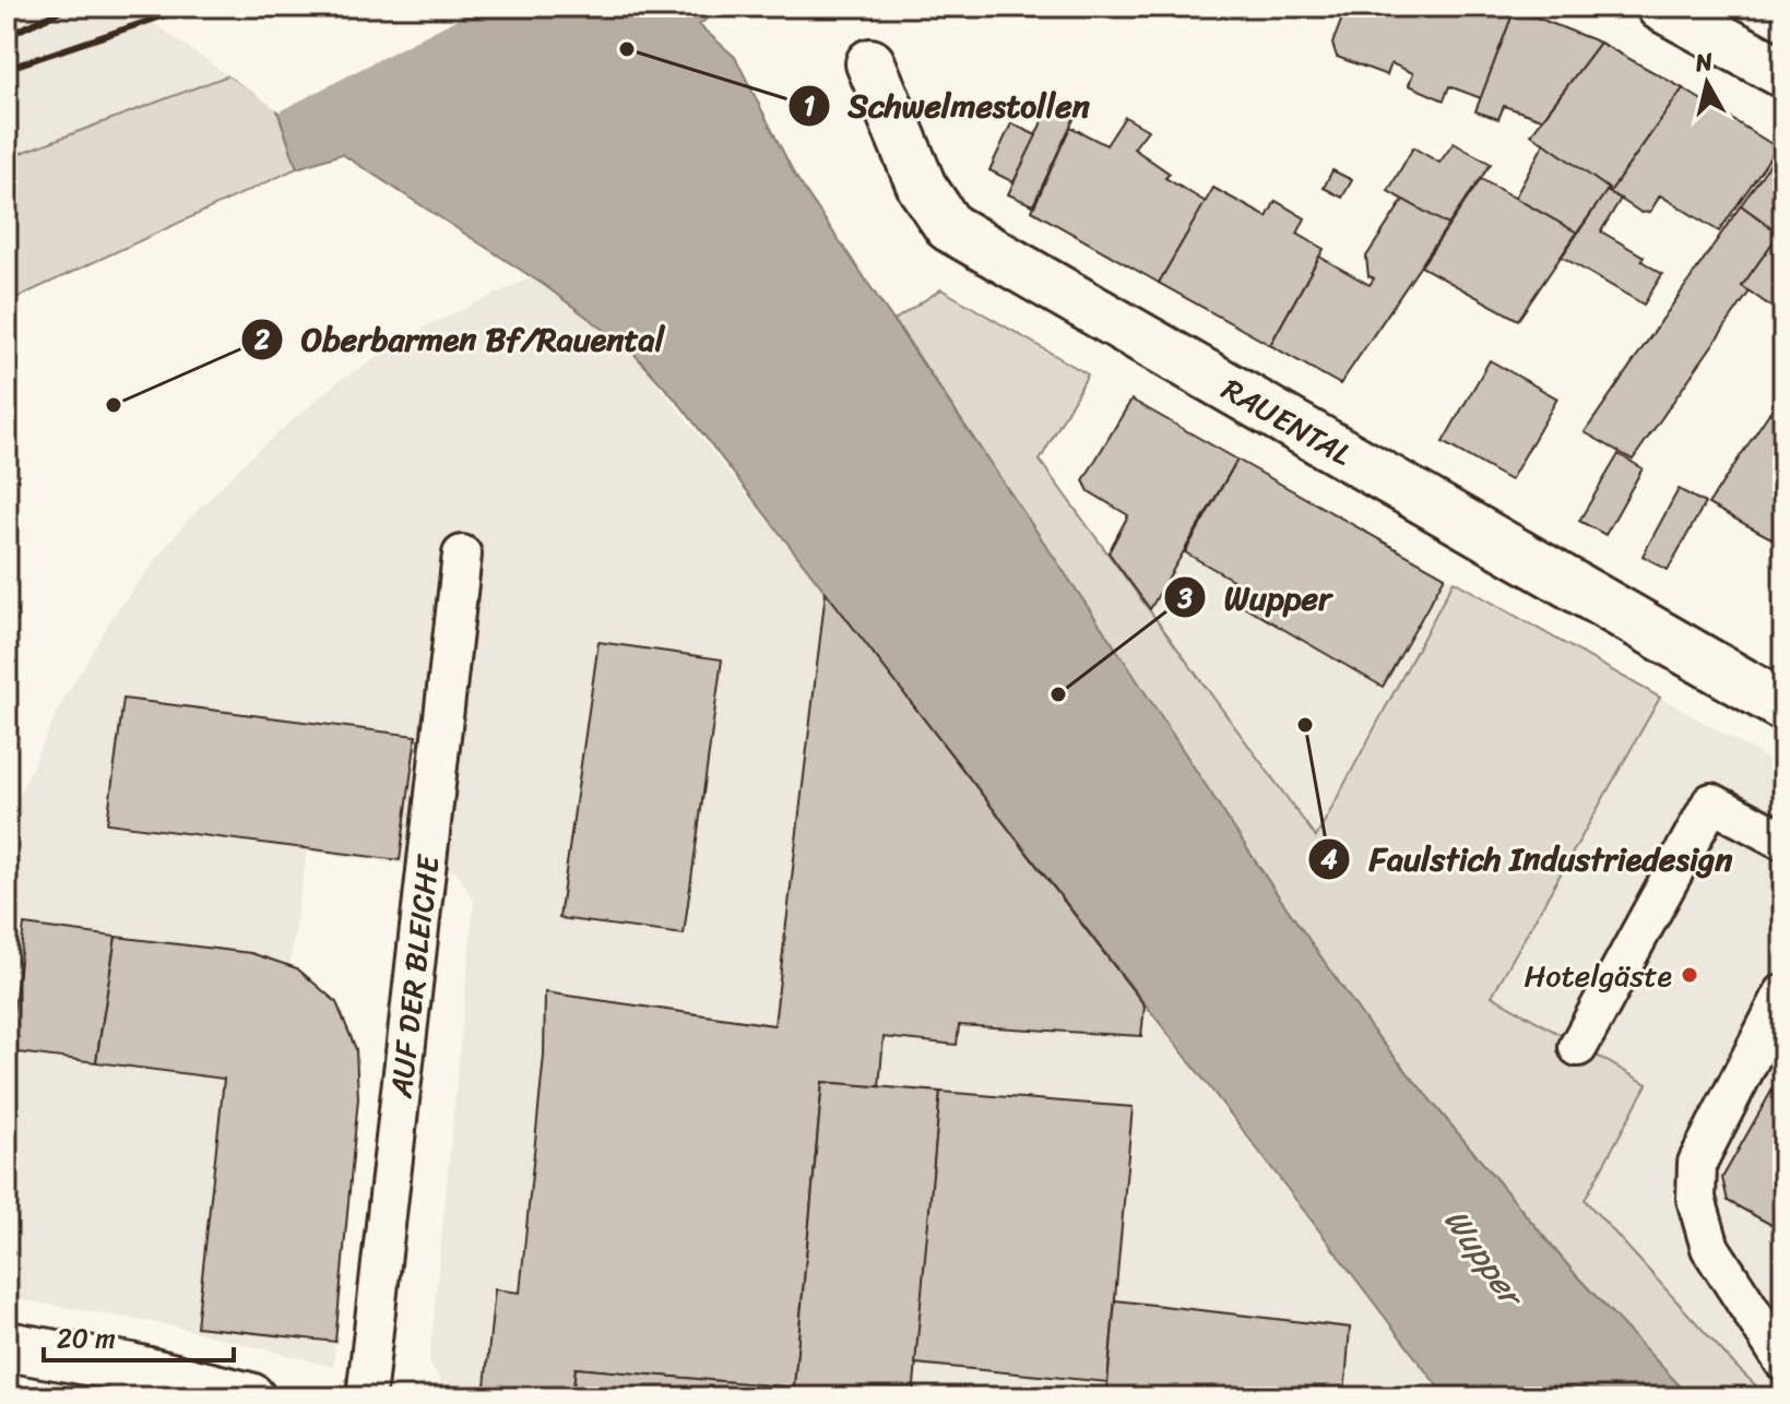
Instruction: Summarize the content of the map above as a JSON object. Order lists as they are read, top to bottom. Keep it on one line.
{"streets":{"street":["RAUENTAL"],"lane":["AUF DER BLEICHE"]},"water":["Wupper"],"places":["Schwelmestollen","Oberbarmen Bf/Rauental","Wupper","Faulstich Industriedesign","Hotelgäste"],"scale_bar":"20 m","north":"top"}
